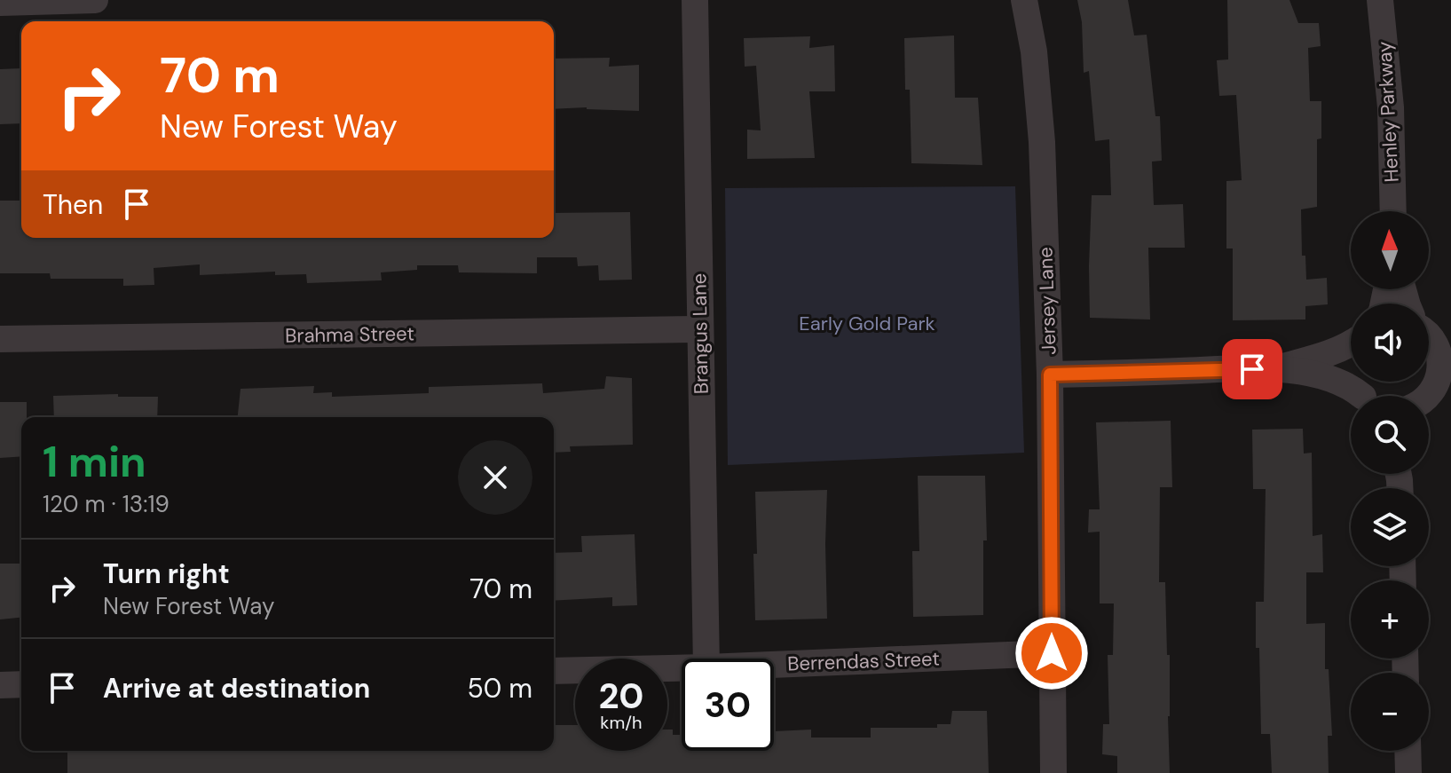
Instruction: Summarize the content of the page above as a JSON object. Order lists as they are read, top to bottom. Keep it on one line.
{"streets":{"street":["Henley Parkway","Jersey Lane","Brangus Lane","Brahma Street","Berrendas Street"]},"crossings":[["Jersey Lane","Berrendas Street"],["Brangus Lane","Brahma Street"]],"parks":["Early Gold Park"],"north":"top","page":{"turn":["70 m","New Forest Way"],"then":"Then","map_buttons":["+","−"],"heading":["1 min","120 m · 13:19"],"list":[{"name":"Turn right","note":"New Forest Way","value":"70 m"},{"name":"Arrive at destination","value":"50 m"}],"speed":"20 km/h","limit":"30"}}
